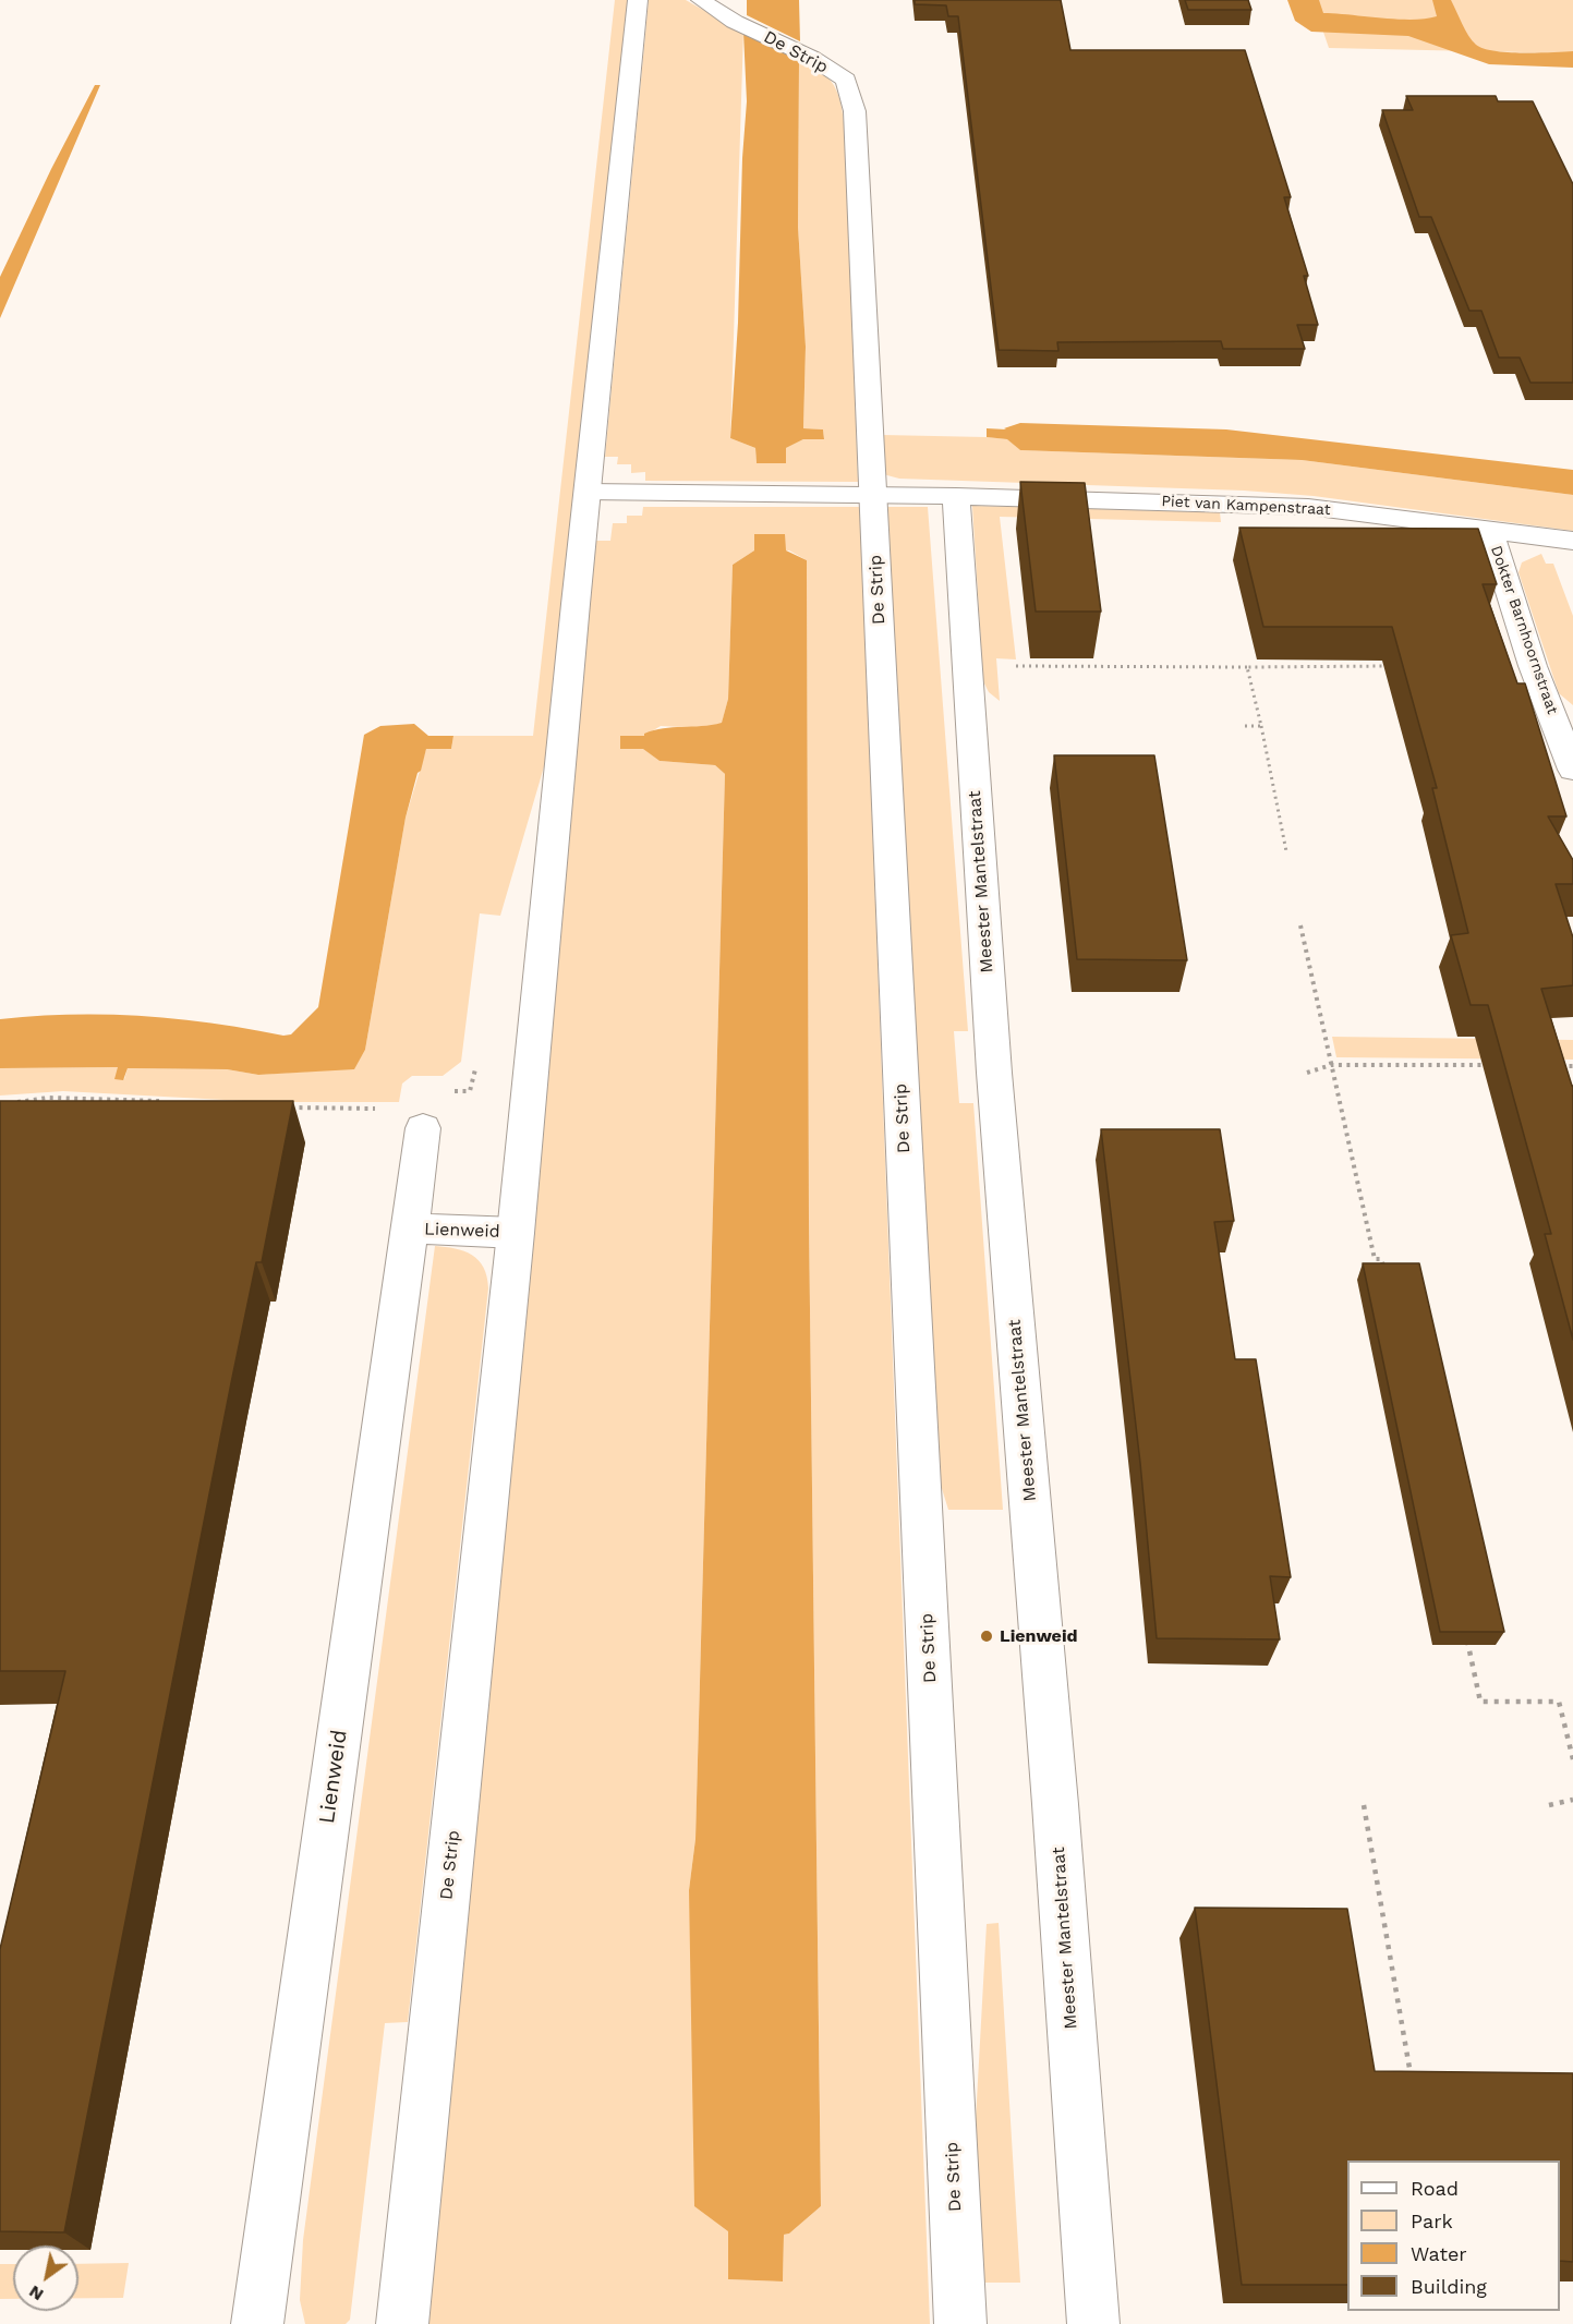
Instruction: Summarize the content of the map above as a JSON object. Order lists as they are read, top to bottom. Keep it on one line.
{"streets":{"street":["De Strip","Piet van Kampenstraat","Dokter Barnhoornstraat","Meester Mantelstraat","Lienweid"]},"crossings":[["De Strip","Piet van Kampenstraat"],["De Strip","Lienweid"],["Piet van Kampenstraat","Dokter Barnhoornstraat"],["Piet van Kampenstraat","Meester Mantelstraat"]],"places":["Lienweid"],"legend":["Road","Park","Water","Building"],"north":"bottom left"}
